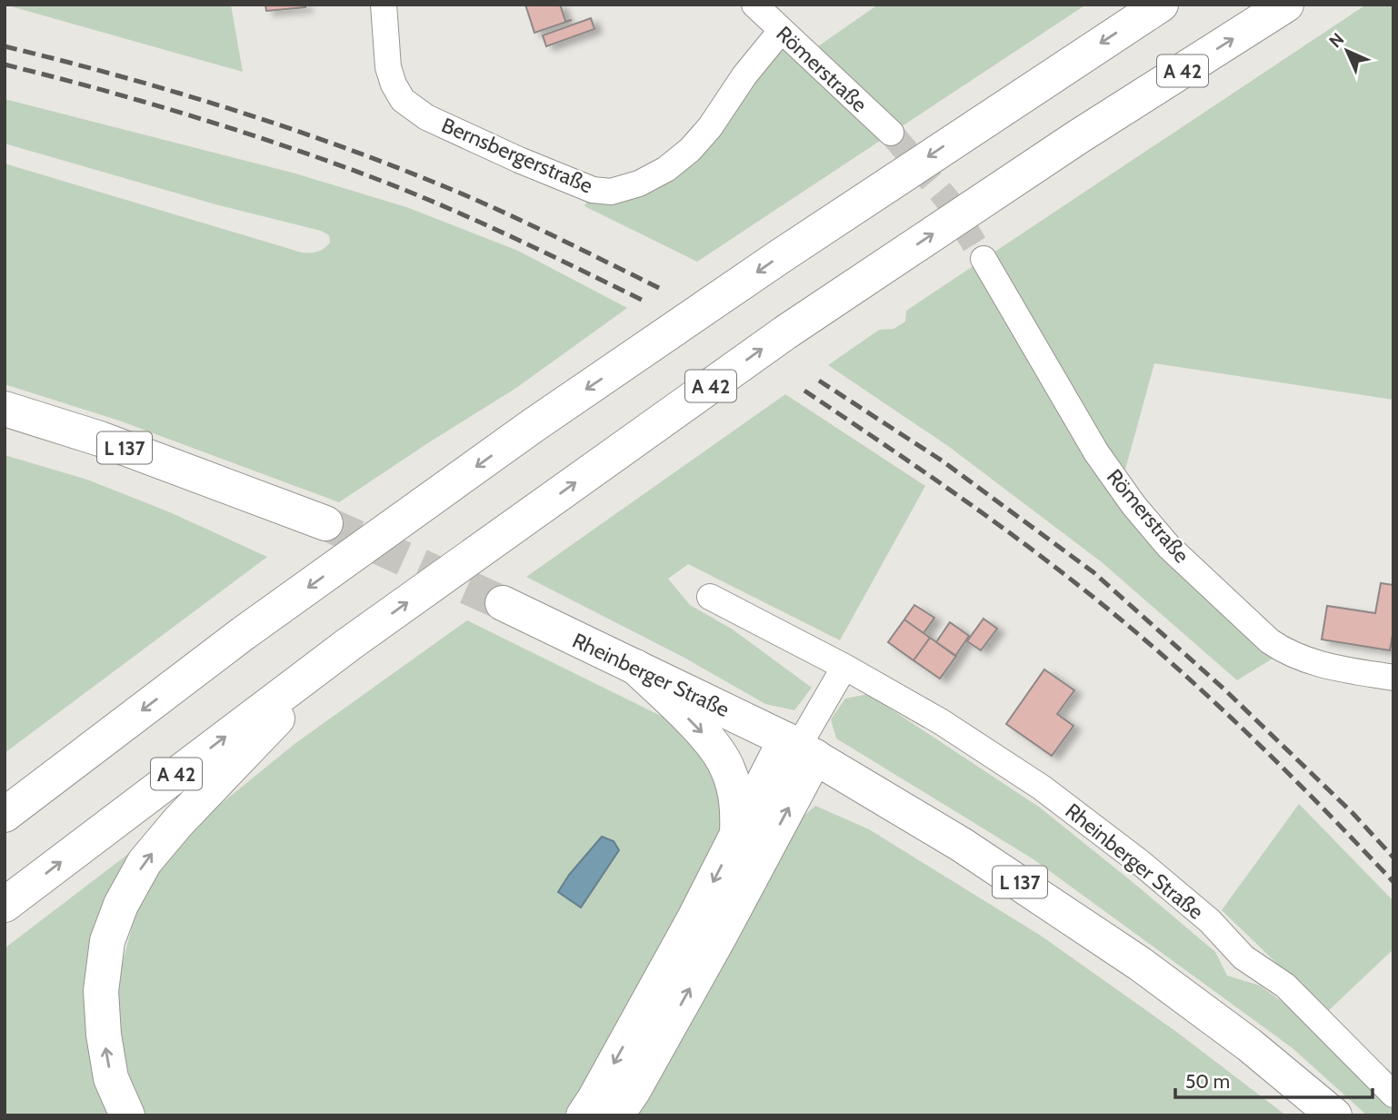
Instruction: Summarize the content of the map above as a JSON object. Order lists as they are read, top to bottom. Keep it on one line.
{"streets":{"main road":["A 42","L 137","Rheinberger Straße"],"street":["Römerstraße","Bernsbergerstraße"]},"crossings":[["Römerstraße","Bernsbergerstraße"]],"scale_bar":"50 m","north":"top left"}
